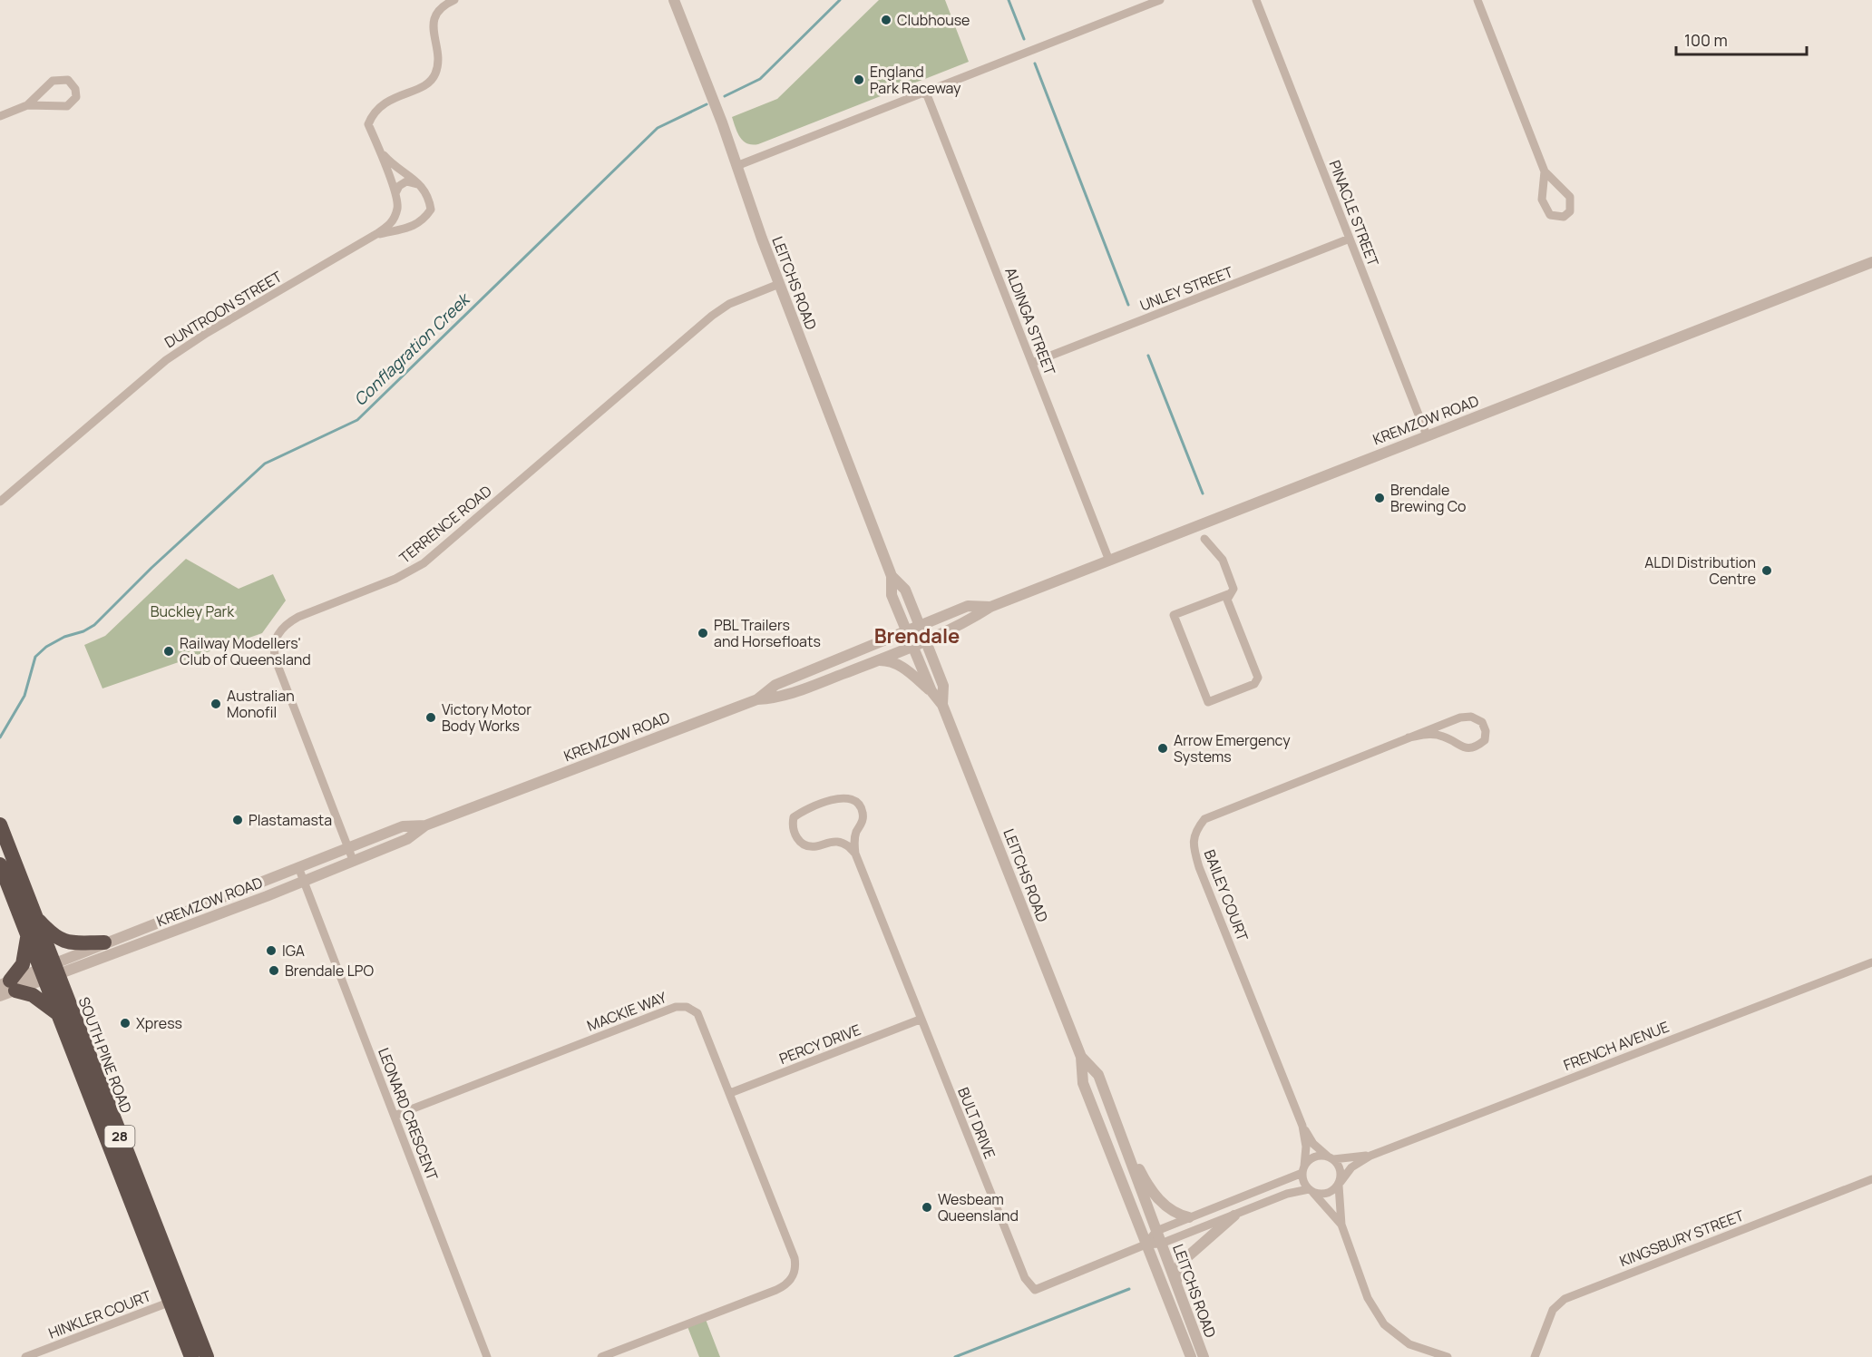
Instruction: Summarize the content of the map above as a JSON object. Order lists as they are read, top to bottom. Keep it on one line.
{"streets":{"highway":["SOUTH PINE ROAD","28"],"street":["PINACLE STREET","LEITCHS ROAD","UNLEY STREET","DUNTROON STREET","ALDINGA STREET","KREMZOW ROAD","TERRENCE ROAD","BAILEY COURT","MACKIE WAY","PERCY DRIVE","FRENCH AVENUE","LEONARD CRESCENT","BULT DRIVE","KINGSBURY STREET","HINKLER COURT"]},"crossings":[["PINACLE STREET","UNLEY STREET"],["PINACLE STREET","KREMZOW ROAD"],["LEITCHS ROAD","KREMZOW ROAD"],["LEITCHS ROAD","TERRENCE ROAD"],["LEITCHS ROAD","BULT DRIVE"],["UNLEY STREET","ALDINGA STREET"],["ALDINGA STREET","KREMZOW ROAD"],["KREMZOW ROAD","TERRENCE ROAD"],["KREMZOW ROAD","SOUTH PINE ROAD"],["KREMZOW ROAD","LEONARD CRESCENT"],["BAILEY COURT","FRENCH AVENUE"],["MACKIE WAY","PERCY DRIVE"],["MACKIE WAY","LEONARD CRESCENT"],["PERCY DRIVE","BULT DRIVE"],["SOUTH PINE ROAD","HINKLER COURT"]],"districts":["Brendale"],"water":["Conflagration Creek"],"parks":["Buckley Park"],"places":["Clubhouse","England Park Raceway","Brendale Brewing Co","ALDI Distribution Centre","PBL Trailers and Horsefloats","Railway Modellers' Club of Queensland","Australian Monofil","Victory Motor Body Works","Arrow Emergency Systems","Plastamasta","IGA","Brendale LPO","Xpress","Wesbeam Queensland"],"scale_bar":"100 m"}
